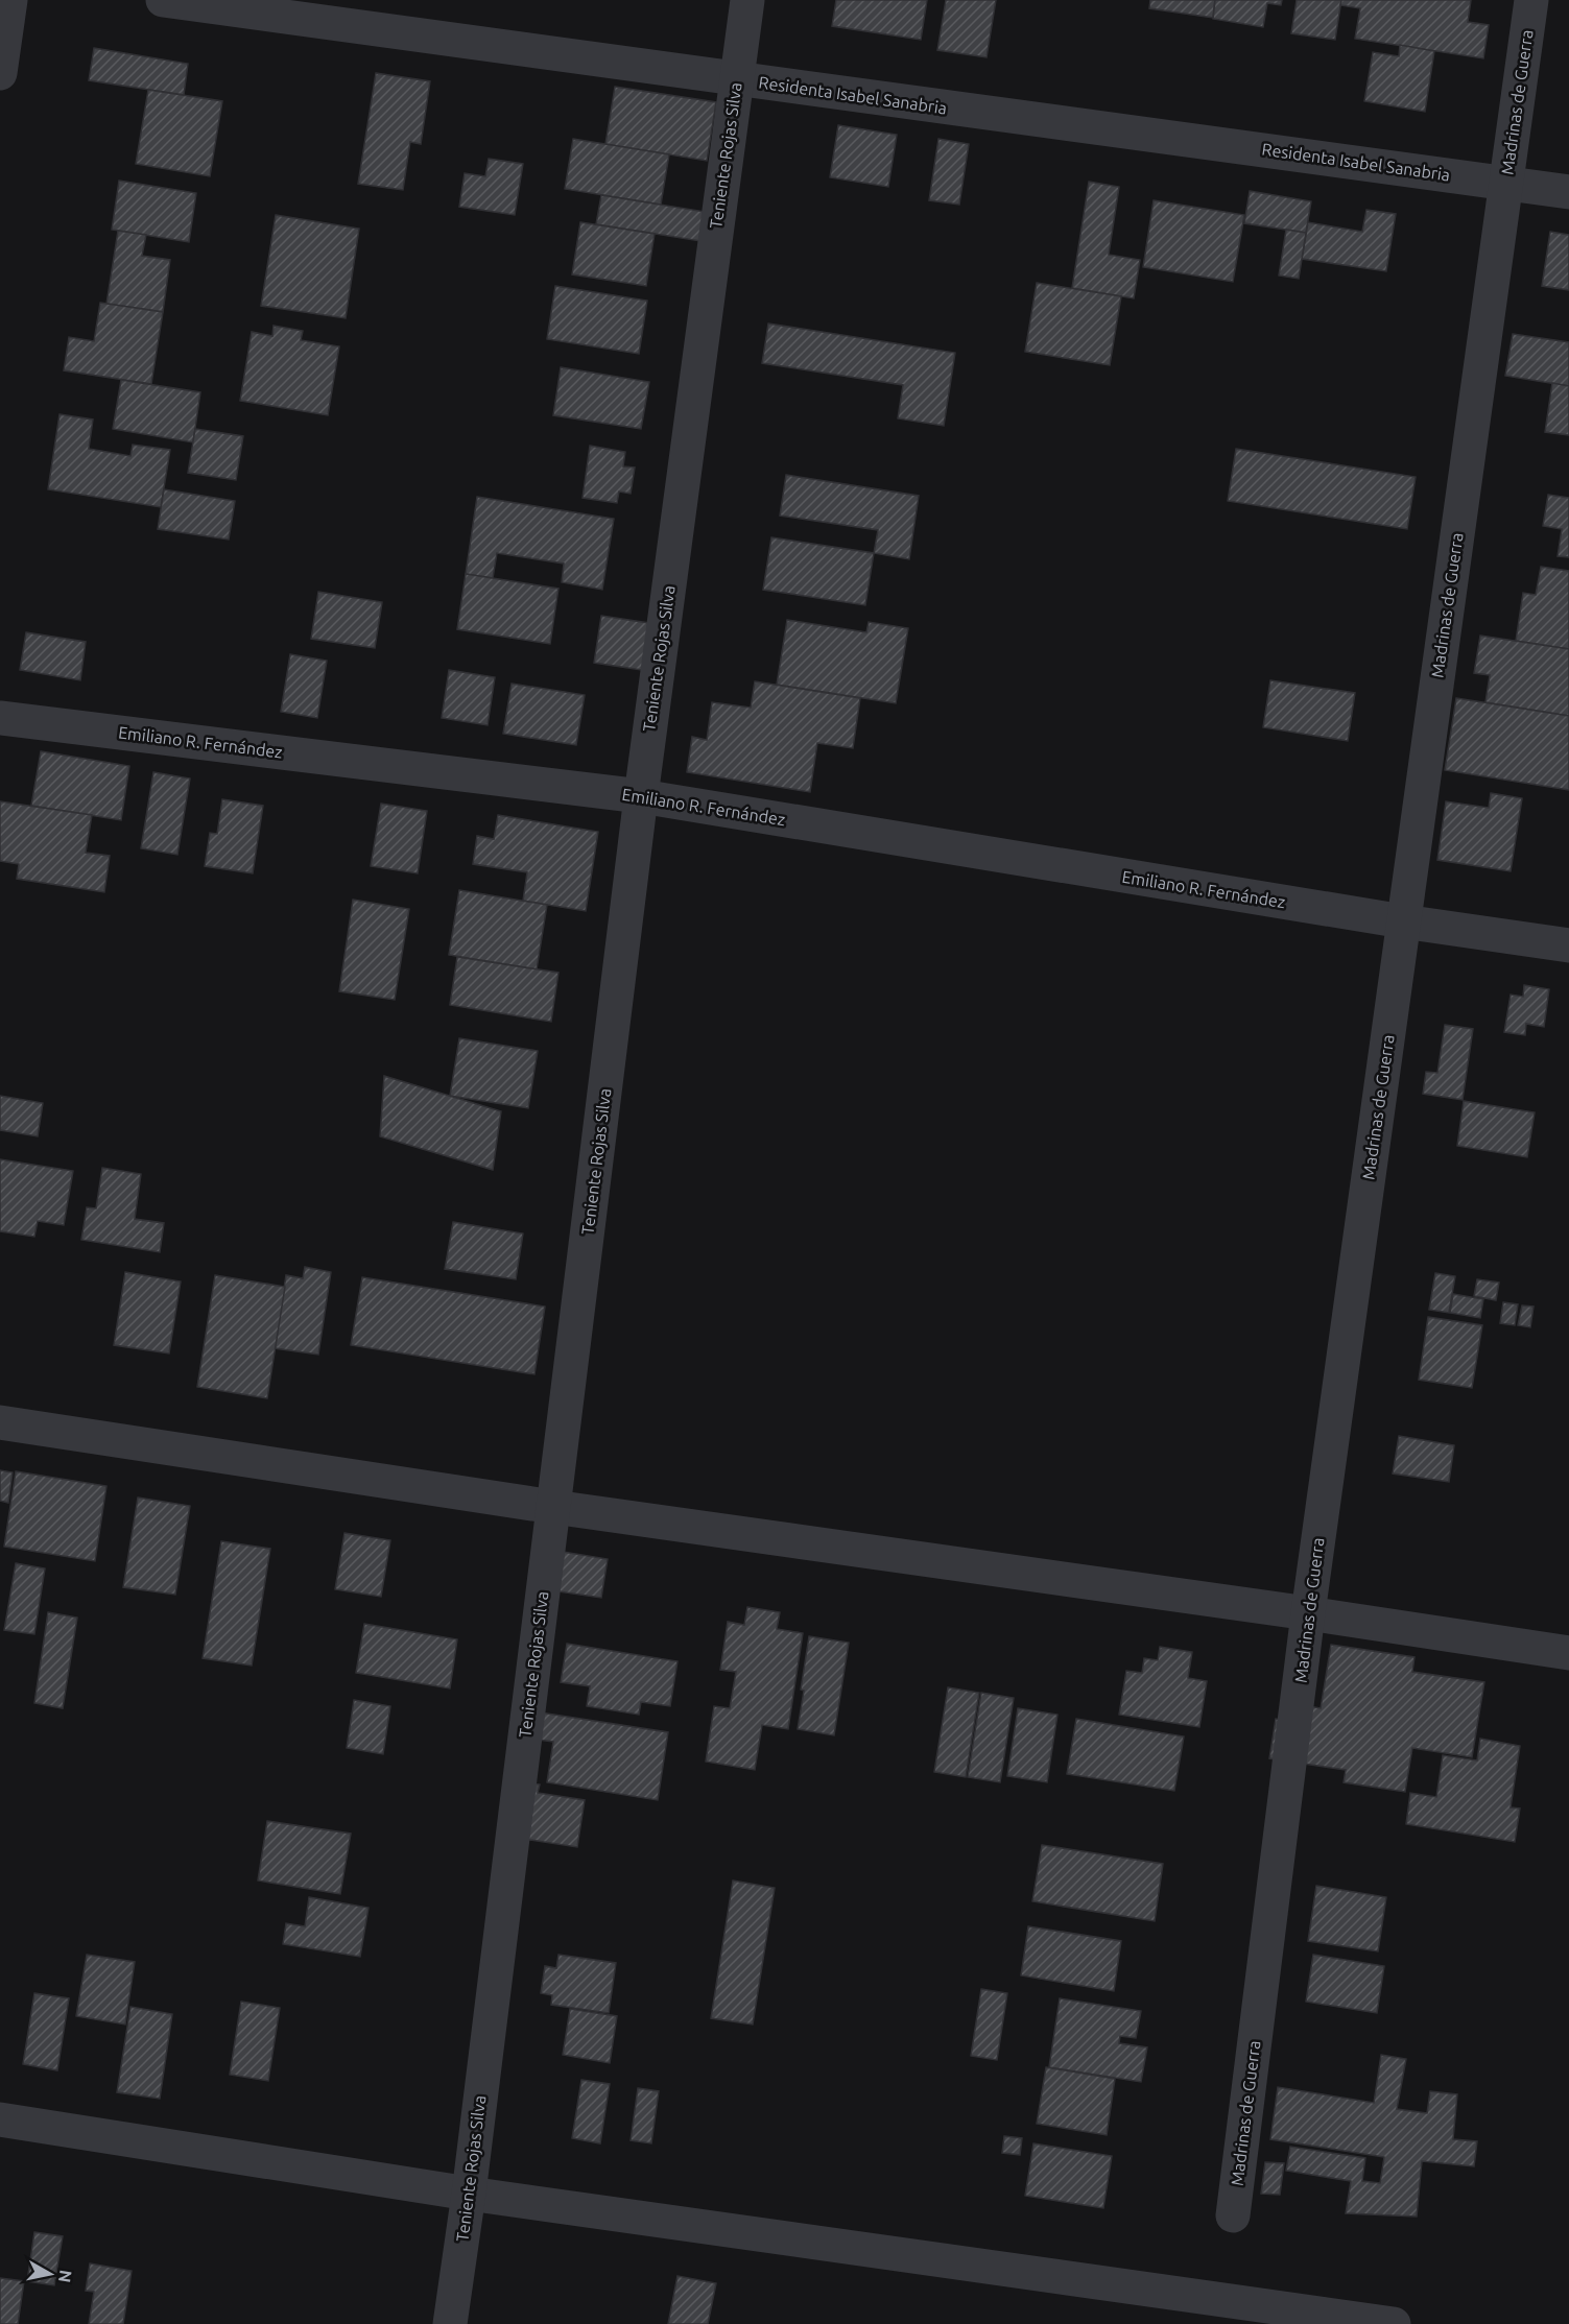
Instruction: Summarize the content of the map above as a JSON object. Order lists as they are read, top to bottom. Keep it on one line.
{"streets":{"street":["Residenta Isabel Sanabria","Madrinas de Guerra","Teniente Rojas Silva","Emiliano R. Fernández"]},"crossings":[["Residenta Isabel Sanabria","Madrinas de Guerra"],["Residenta Isabel Sanabria","Teniente Rojas Silva"],["Madrinas de Guerra","Emiliano R. Fernández"],["Teniente Rojas Silva","Emiliano R. Fernández"]],"north":"right"}
